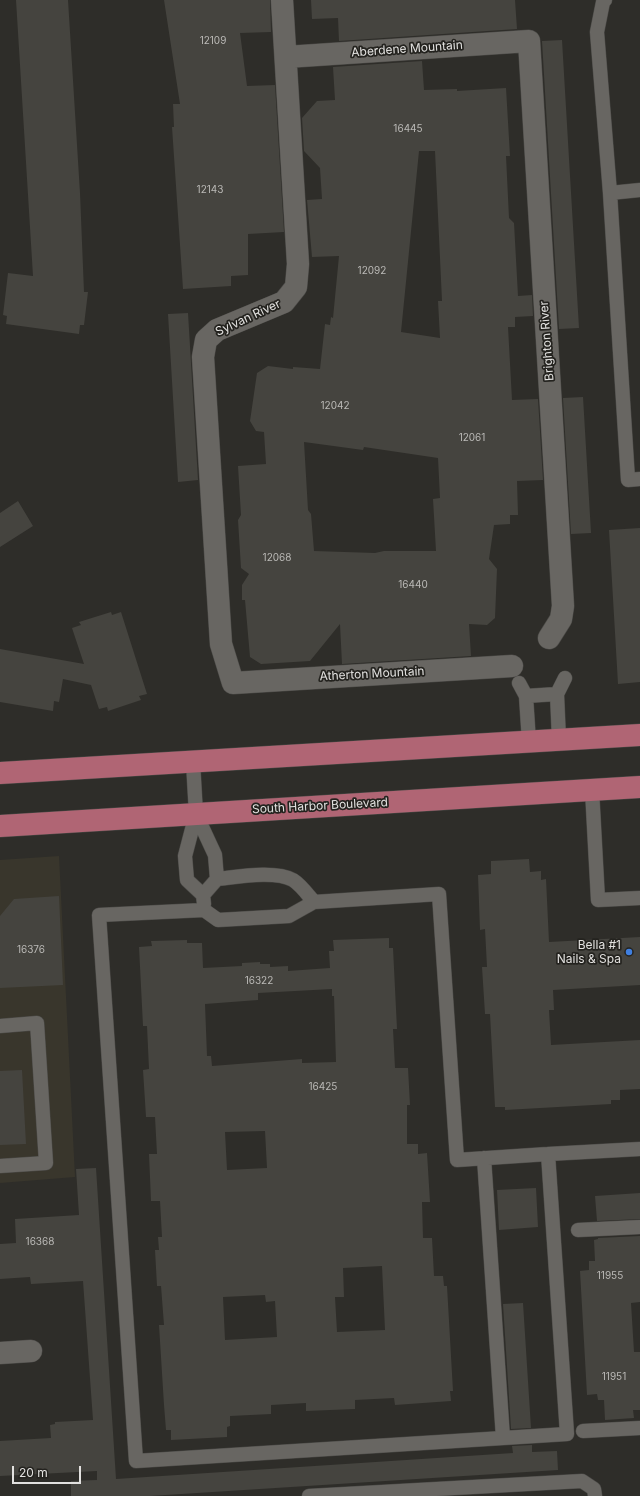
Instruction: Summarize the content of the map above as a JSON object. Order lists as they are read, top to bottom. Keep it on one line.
{"streets":{"main road":["South Harbor Boulevard"],"street":["Aberdene Mountain","Sylvan River","Brighton River","Atherton Mountain"]},"crossings":[["Aberdene Mountain","Sylvan River"],["Aberdene Mountain","Brighton River"],["Sylvan River","Atherton Mountain"]],"places":["Bella #1 Nails & Spa"],"house_numbers":["12109","16445","12143","12092","12042","12061","12068","16440","16376","16322","16425","16368","11955","11951"],"scale_bar":"20 m"}
